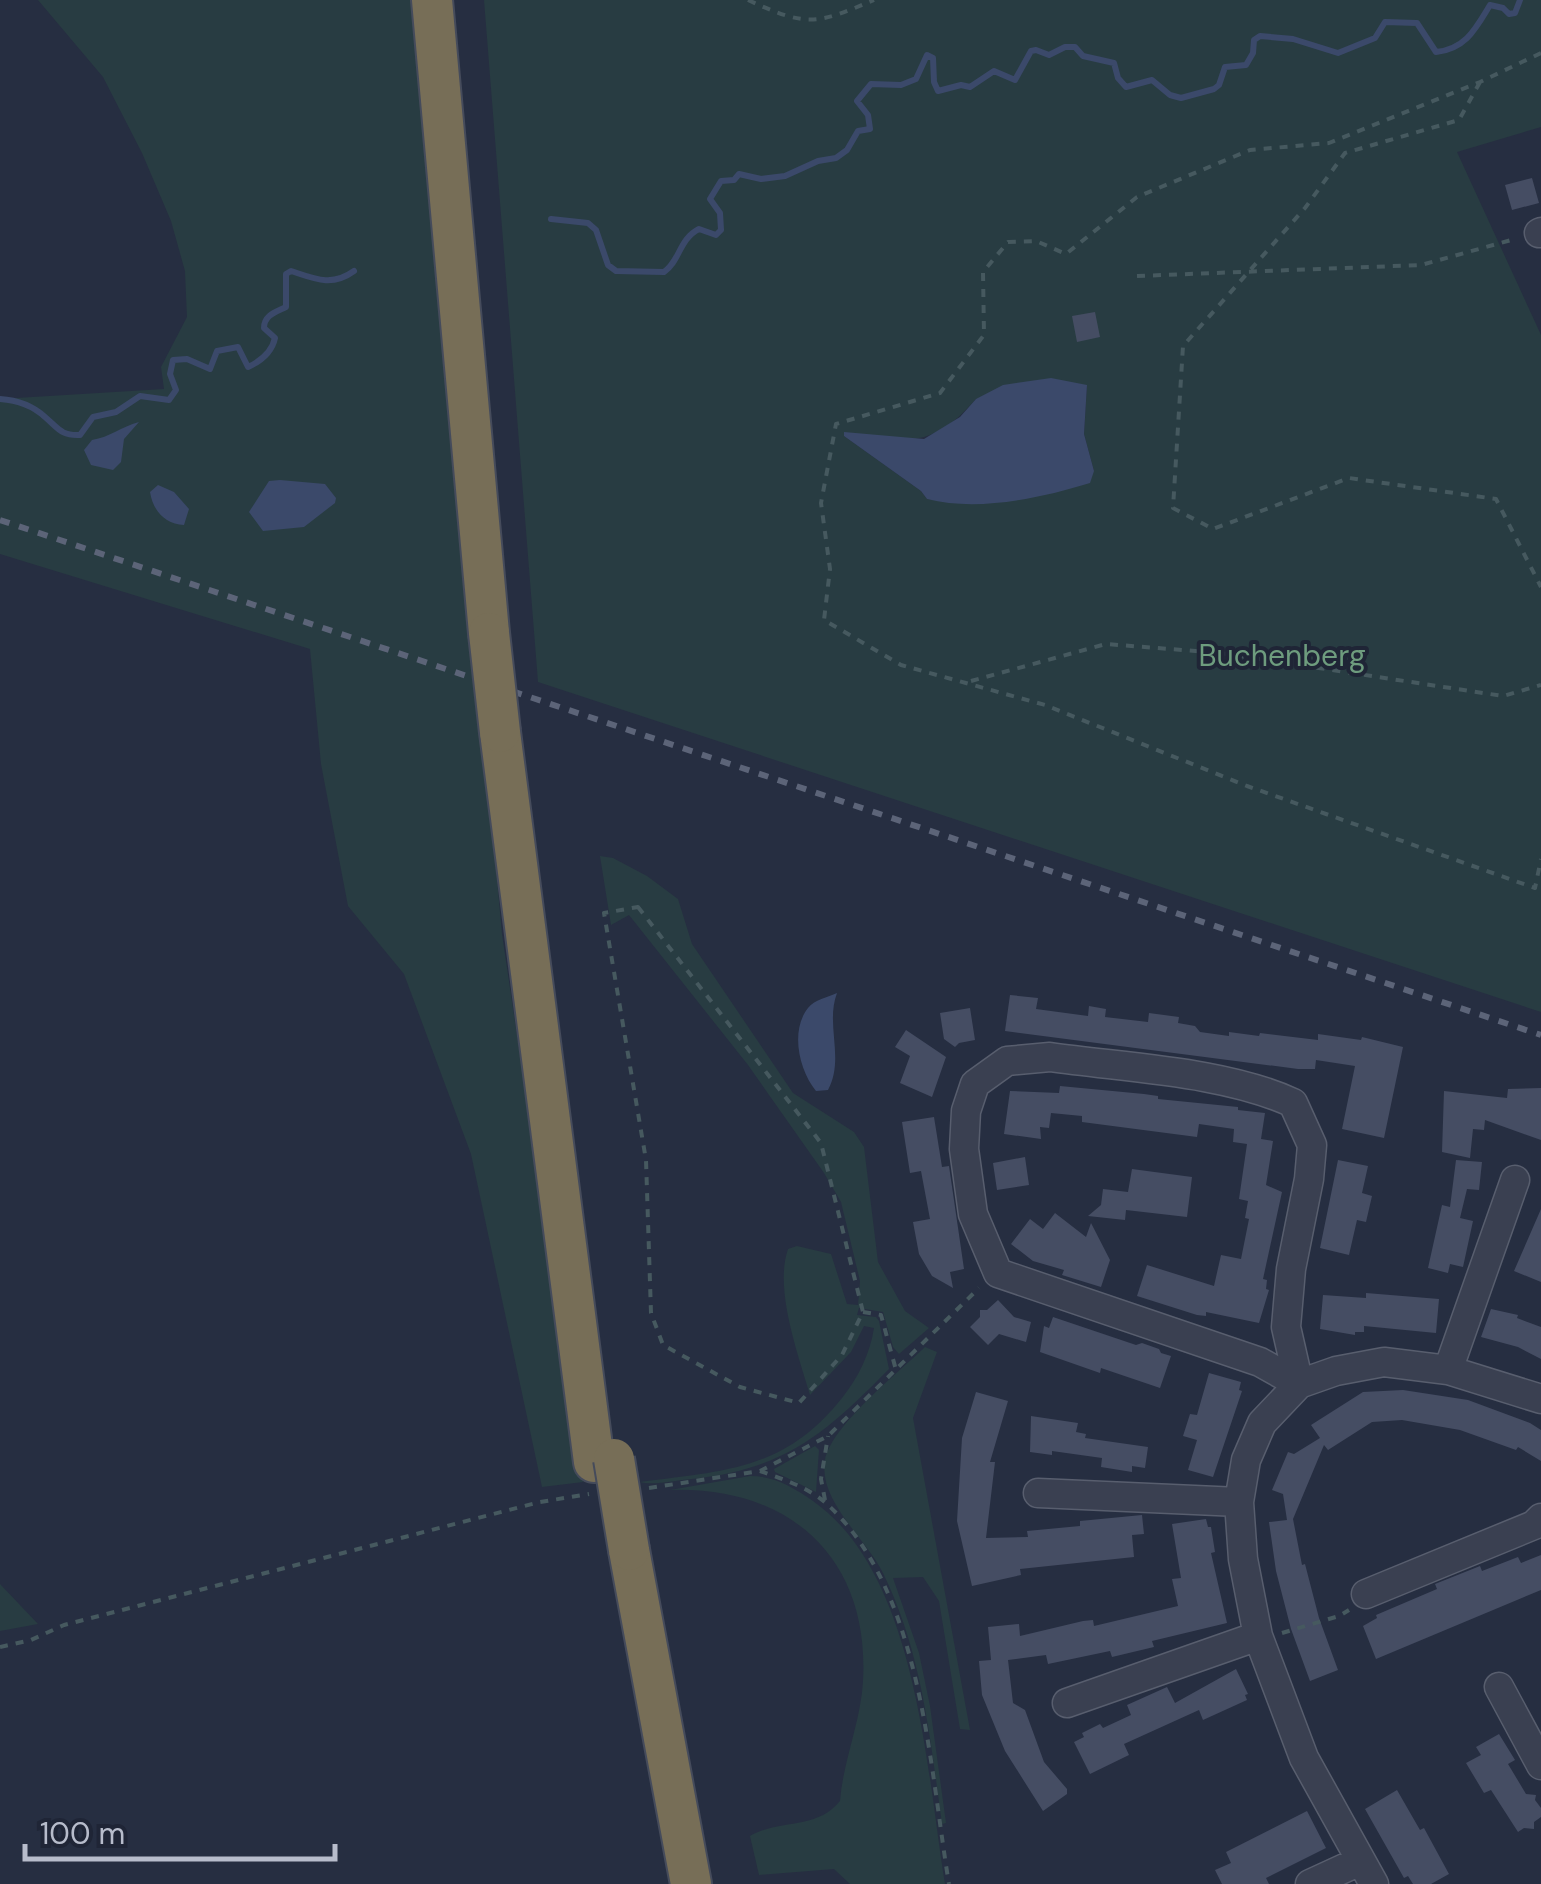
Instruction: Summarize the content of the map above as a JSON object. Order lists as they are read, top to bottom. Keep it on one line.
{"parks":["Buchenberg"],"scale_bar":"100 m"}
